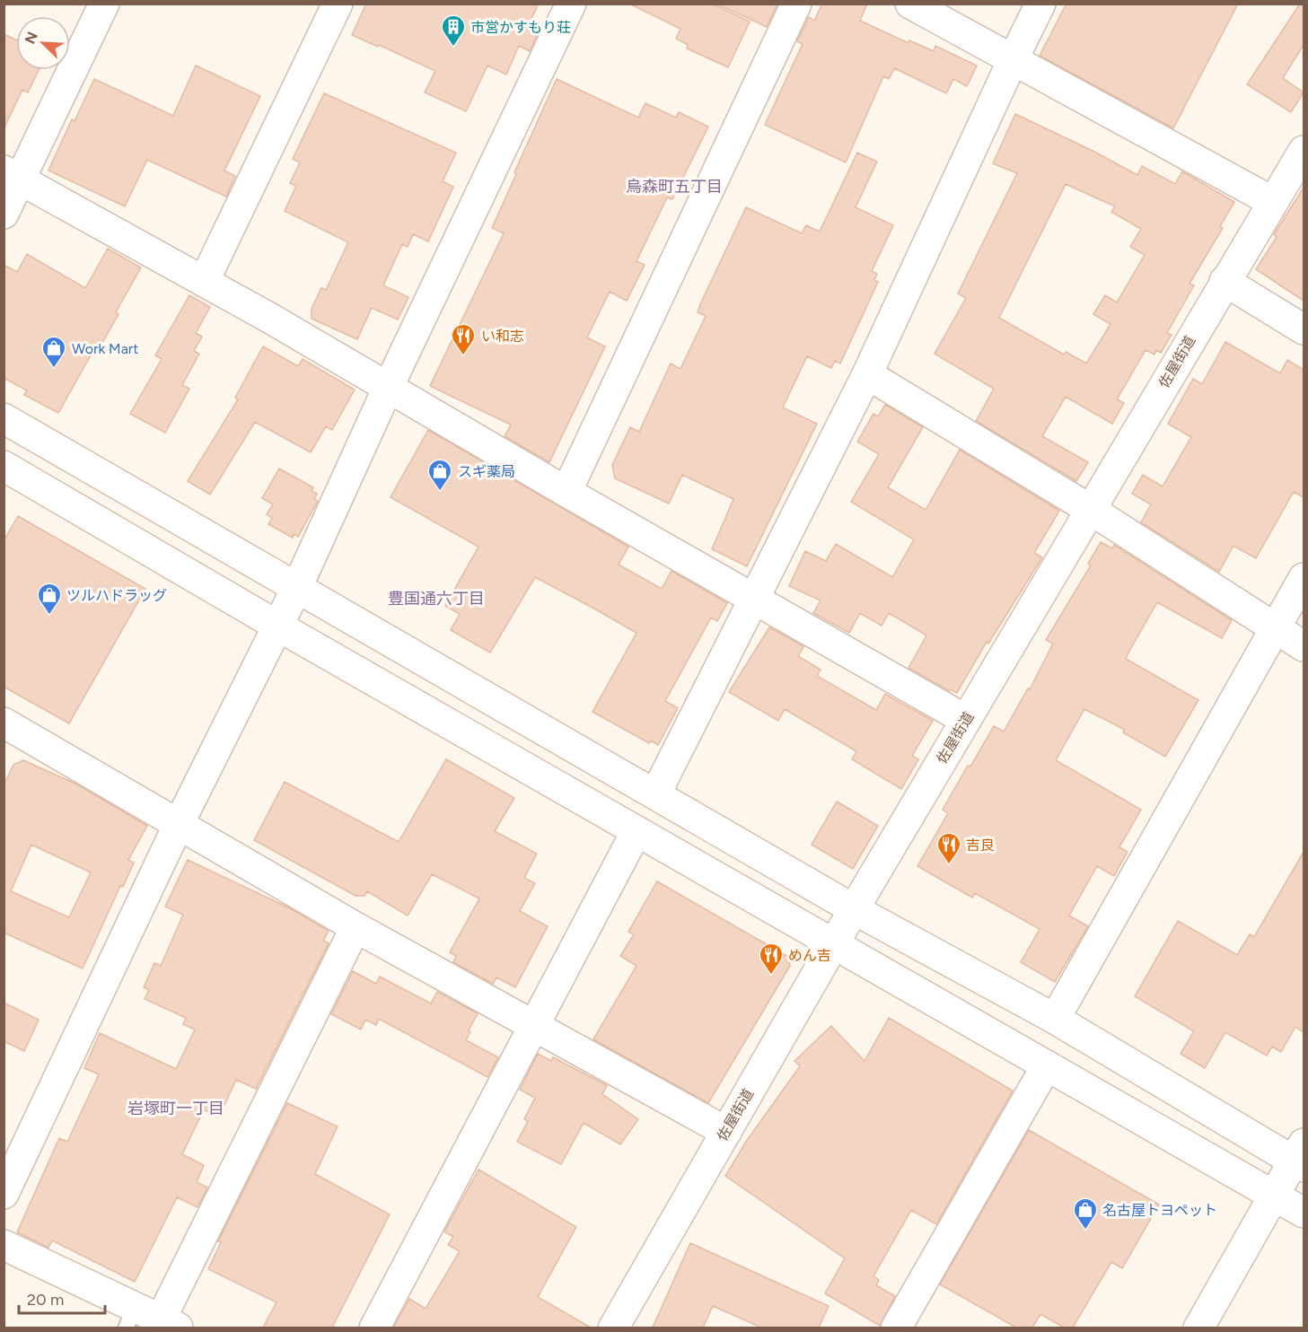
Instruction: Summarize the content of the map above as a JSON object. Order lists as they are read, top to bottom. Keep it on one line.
{"streets":{"street":["佐屋街道"]},"districts":["烏森町五丁目","豊国通六丁目","岩塚町一丁目"],"places":{"building":["市営かすもり荘"],"restaurant":["い和志","吉良","めん吉"],"shop":["Work Mart","スギ薬局","ツルハドラッグ","名古屋トヨペット"]},"scale_bar":"20 m","north":"top left"}
